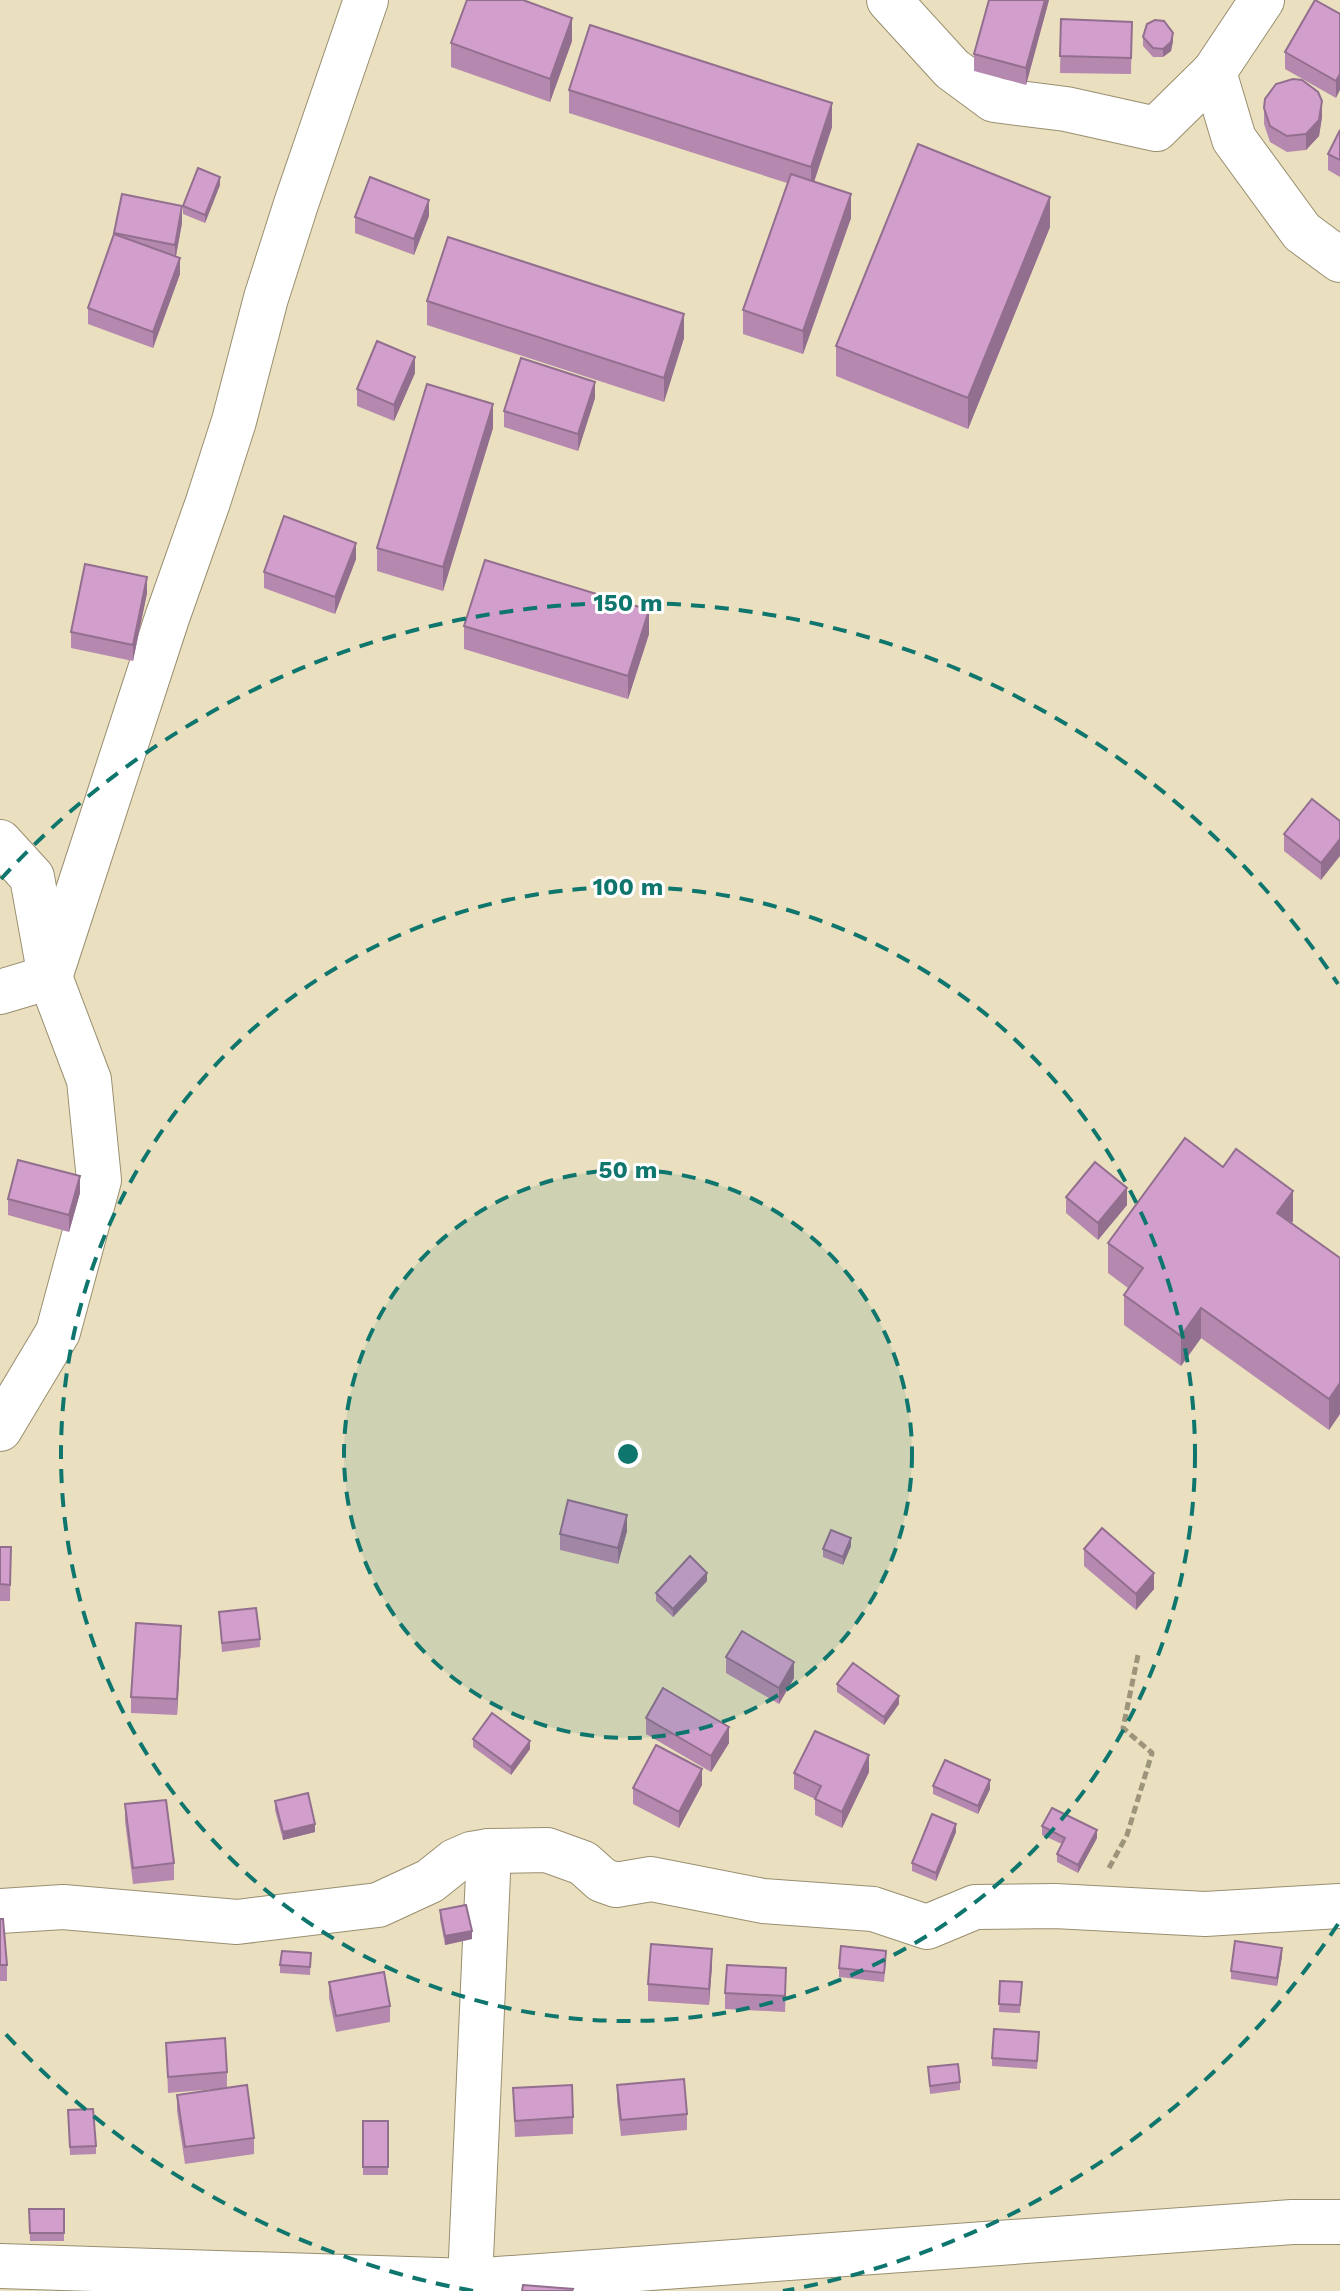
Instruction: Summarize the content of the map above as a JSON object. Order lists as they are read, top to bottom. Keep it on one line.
{"rings":["150 m","100 m","50 m"]}
